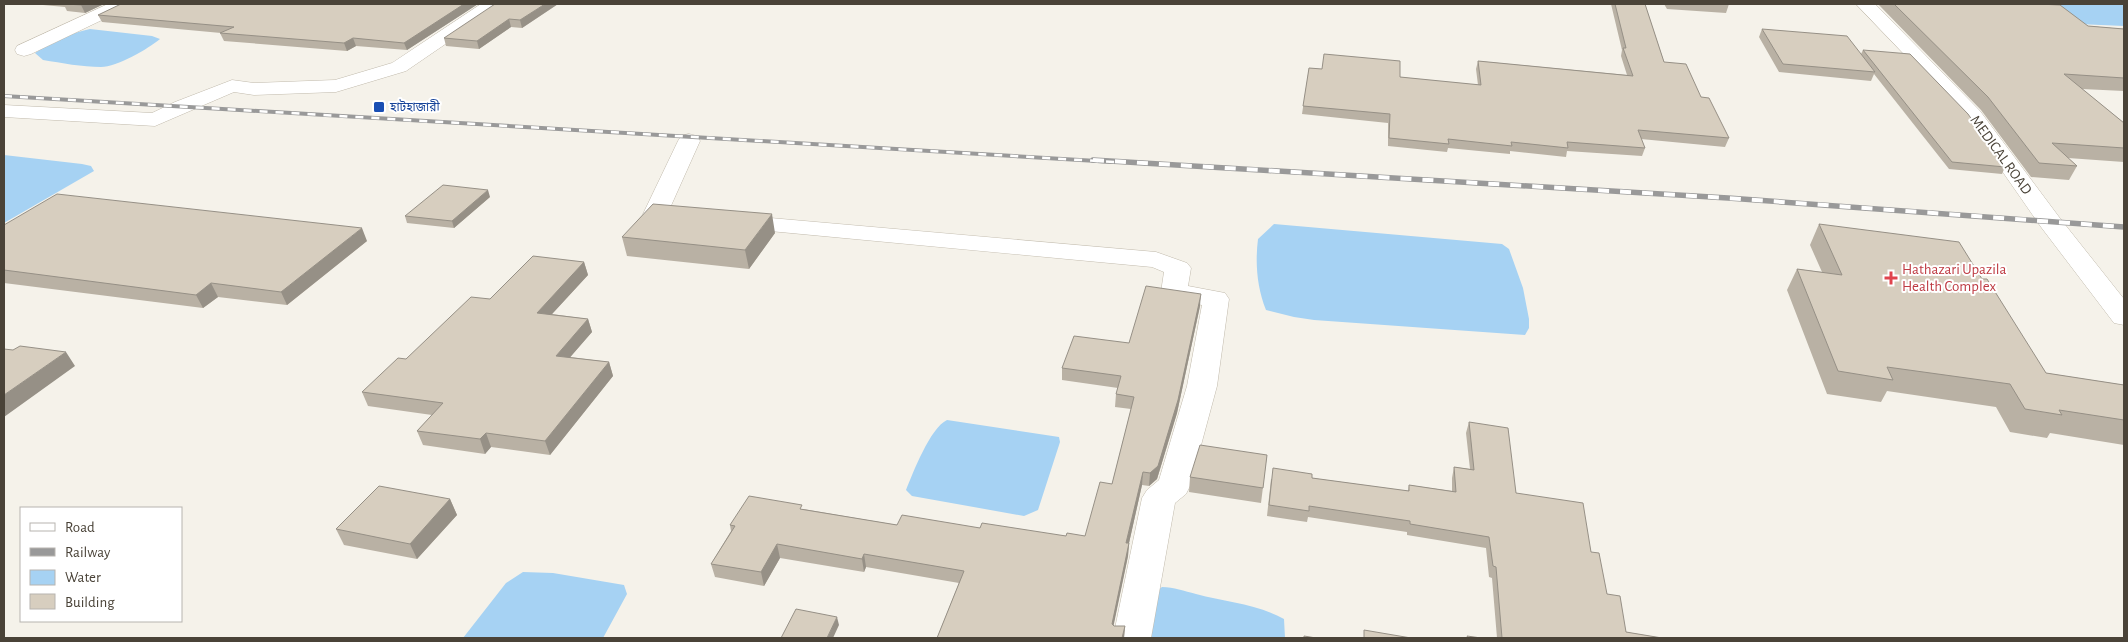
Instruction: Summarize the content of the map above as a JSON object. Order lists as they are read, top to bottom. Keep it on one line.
{"streets":{"street":["MEDICAL ROAD"]},"places":{"transit":["হাটহাজারী"],"health":["Hathazari Upazila Health Complex"]},"legend":["Road","Railway","Water","Building"]}
